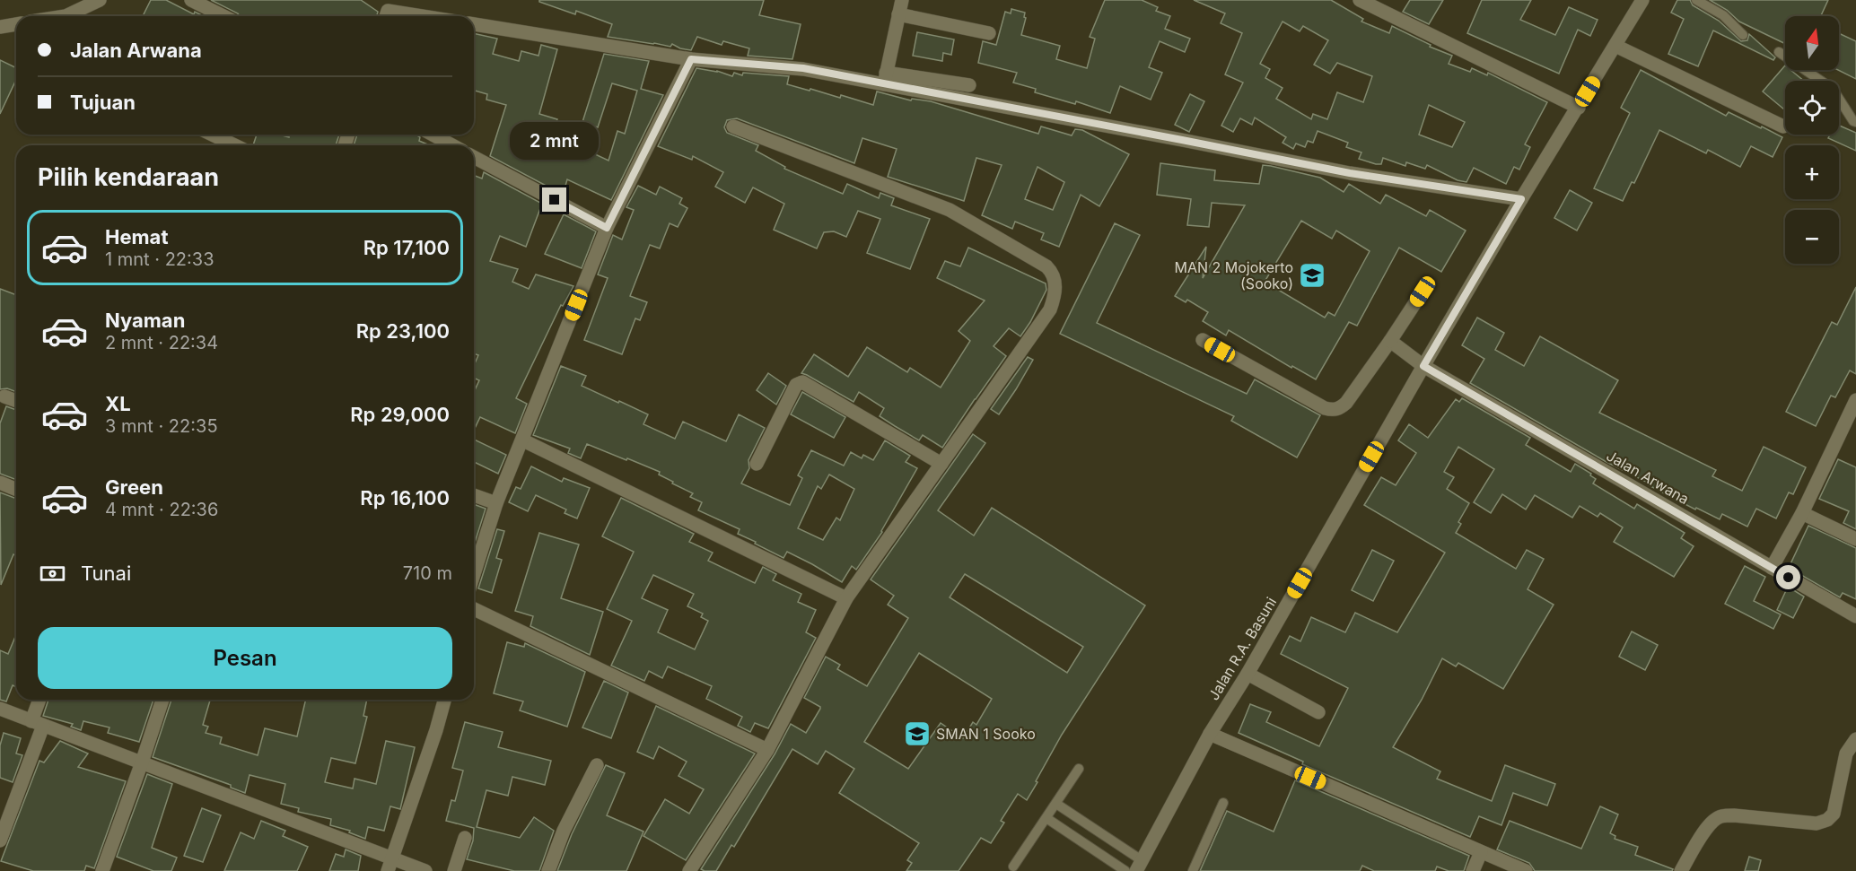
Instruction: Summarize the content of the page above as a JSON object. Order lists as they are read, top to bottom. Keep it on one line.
{"streets":{"street":["Jalan Arwana","Jalan R.A. Basuni"]},"crossings":[["Jalan Arwana","Jalan R.A. Basuni"]],"places":{"school or university":["MAN 2 Mojokerto (Sooko)","SMAN 1 Sooko"]},"north":"top","page":{"map_buttons":["+","−"],"banner":["Jalan Arwana","Tujuan"],"bubble":"2 mnt","heading":"Pilih kendaraan","list":[{"name":"Hemat","note":"1 mnt · 22:33","value":"Rp 17,100"},{"name":"Nyaman","note":"2 mnt · 22:34","value":"Rp 23,100"},{"name":"XL","note":"3 mnt · 22:35","value":"Rp 29,000"},{"name":"Green","note":"4 mnt · 22:36","value":"Rp 16,100"}],"pay":["Tunai","710 m"],"buttons":"Pesan"}}
